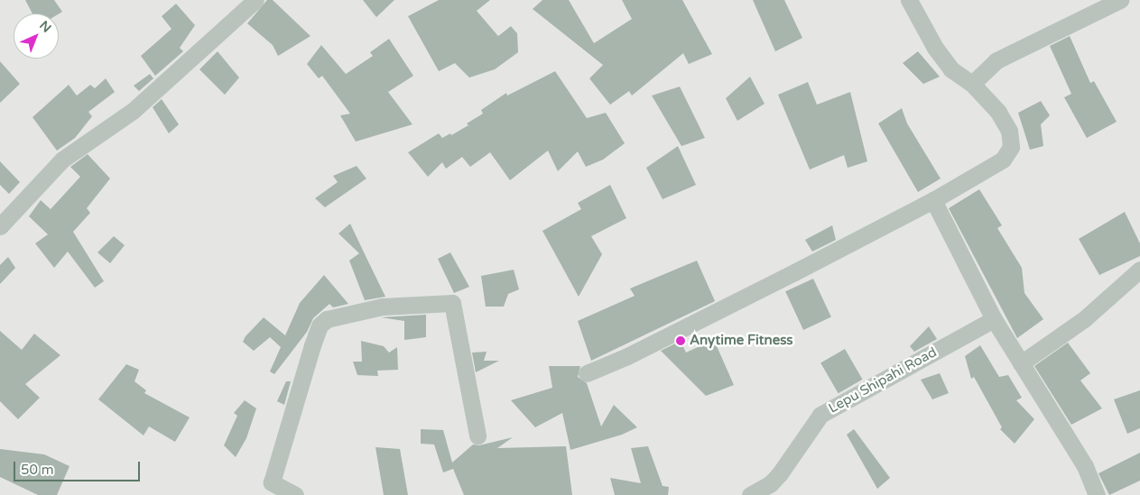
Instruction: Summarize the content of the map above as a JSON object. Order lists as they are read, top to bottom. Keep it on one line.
{"streets":{"street":["Lepu Shipahi Road"]},"places":["Anytime Fitness"],"scale_bar":"50 m","north":"top right"}
